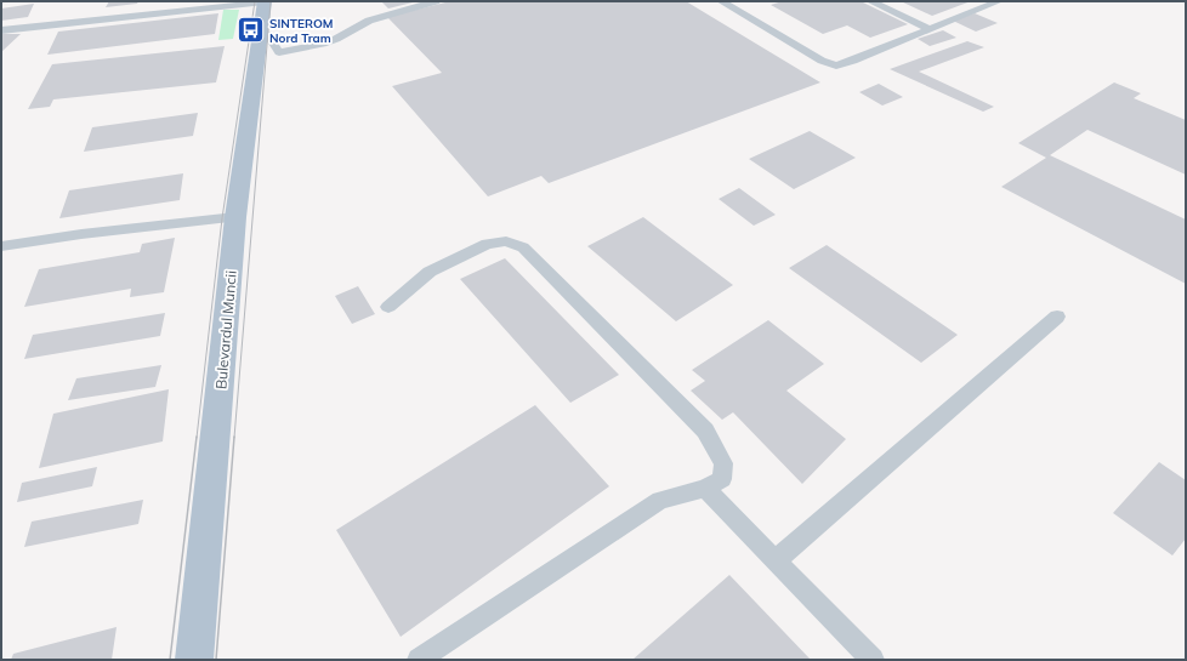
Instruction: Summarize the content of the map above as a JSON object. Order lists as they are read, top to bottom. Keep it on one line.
{"streets":{"main road":["Bulevardul Muncii"]},"places":{"bus stop":["SINTEROM Nord Tram"]}}
